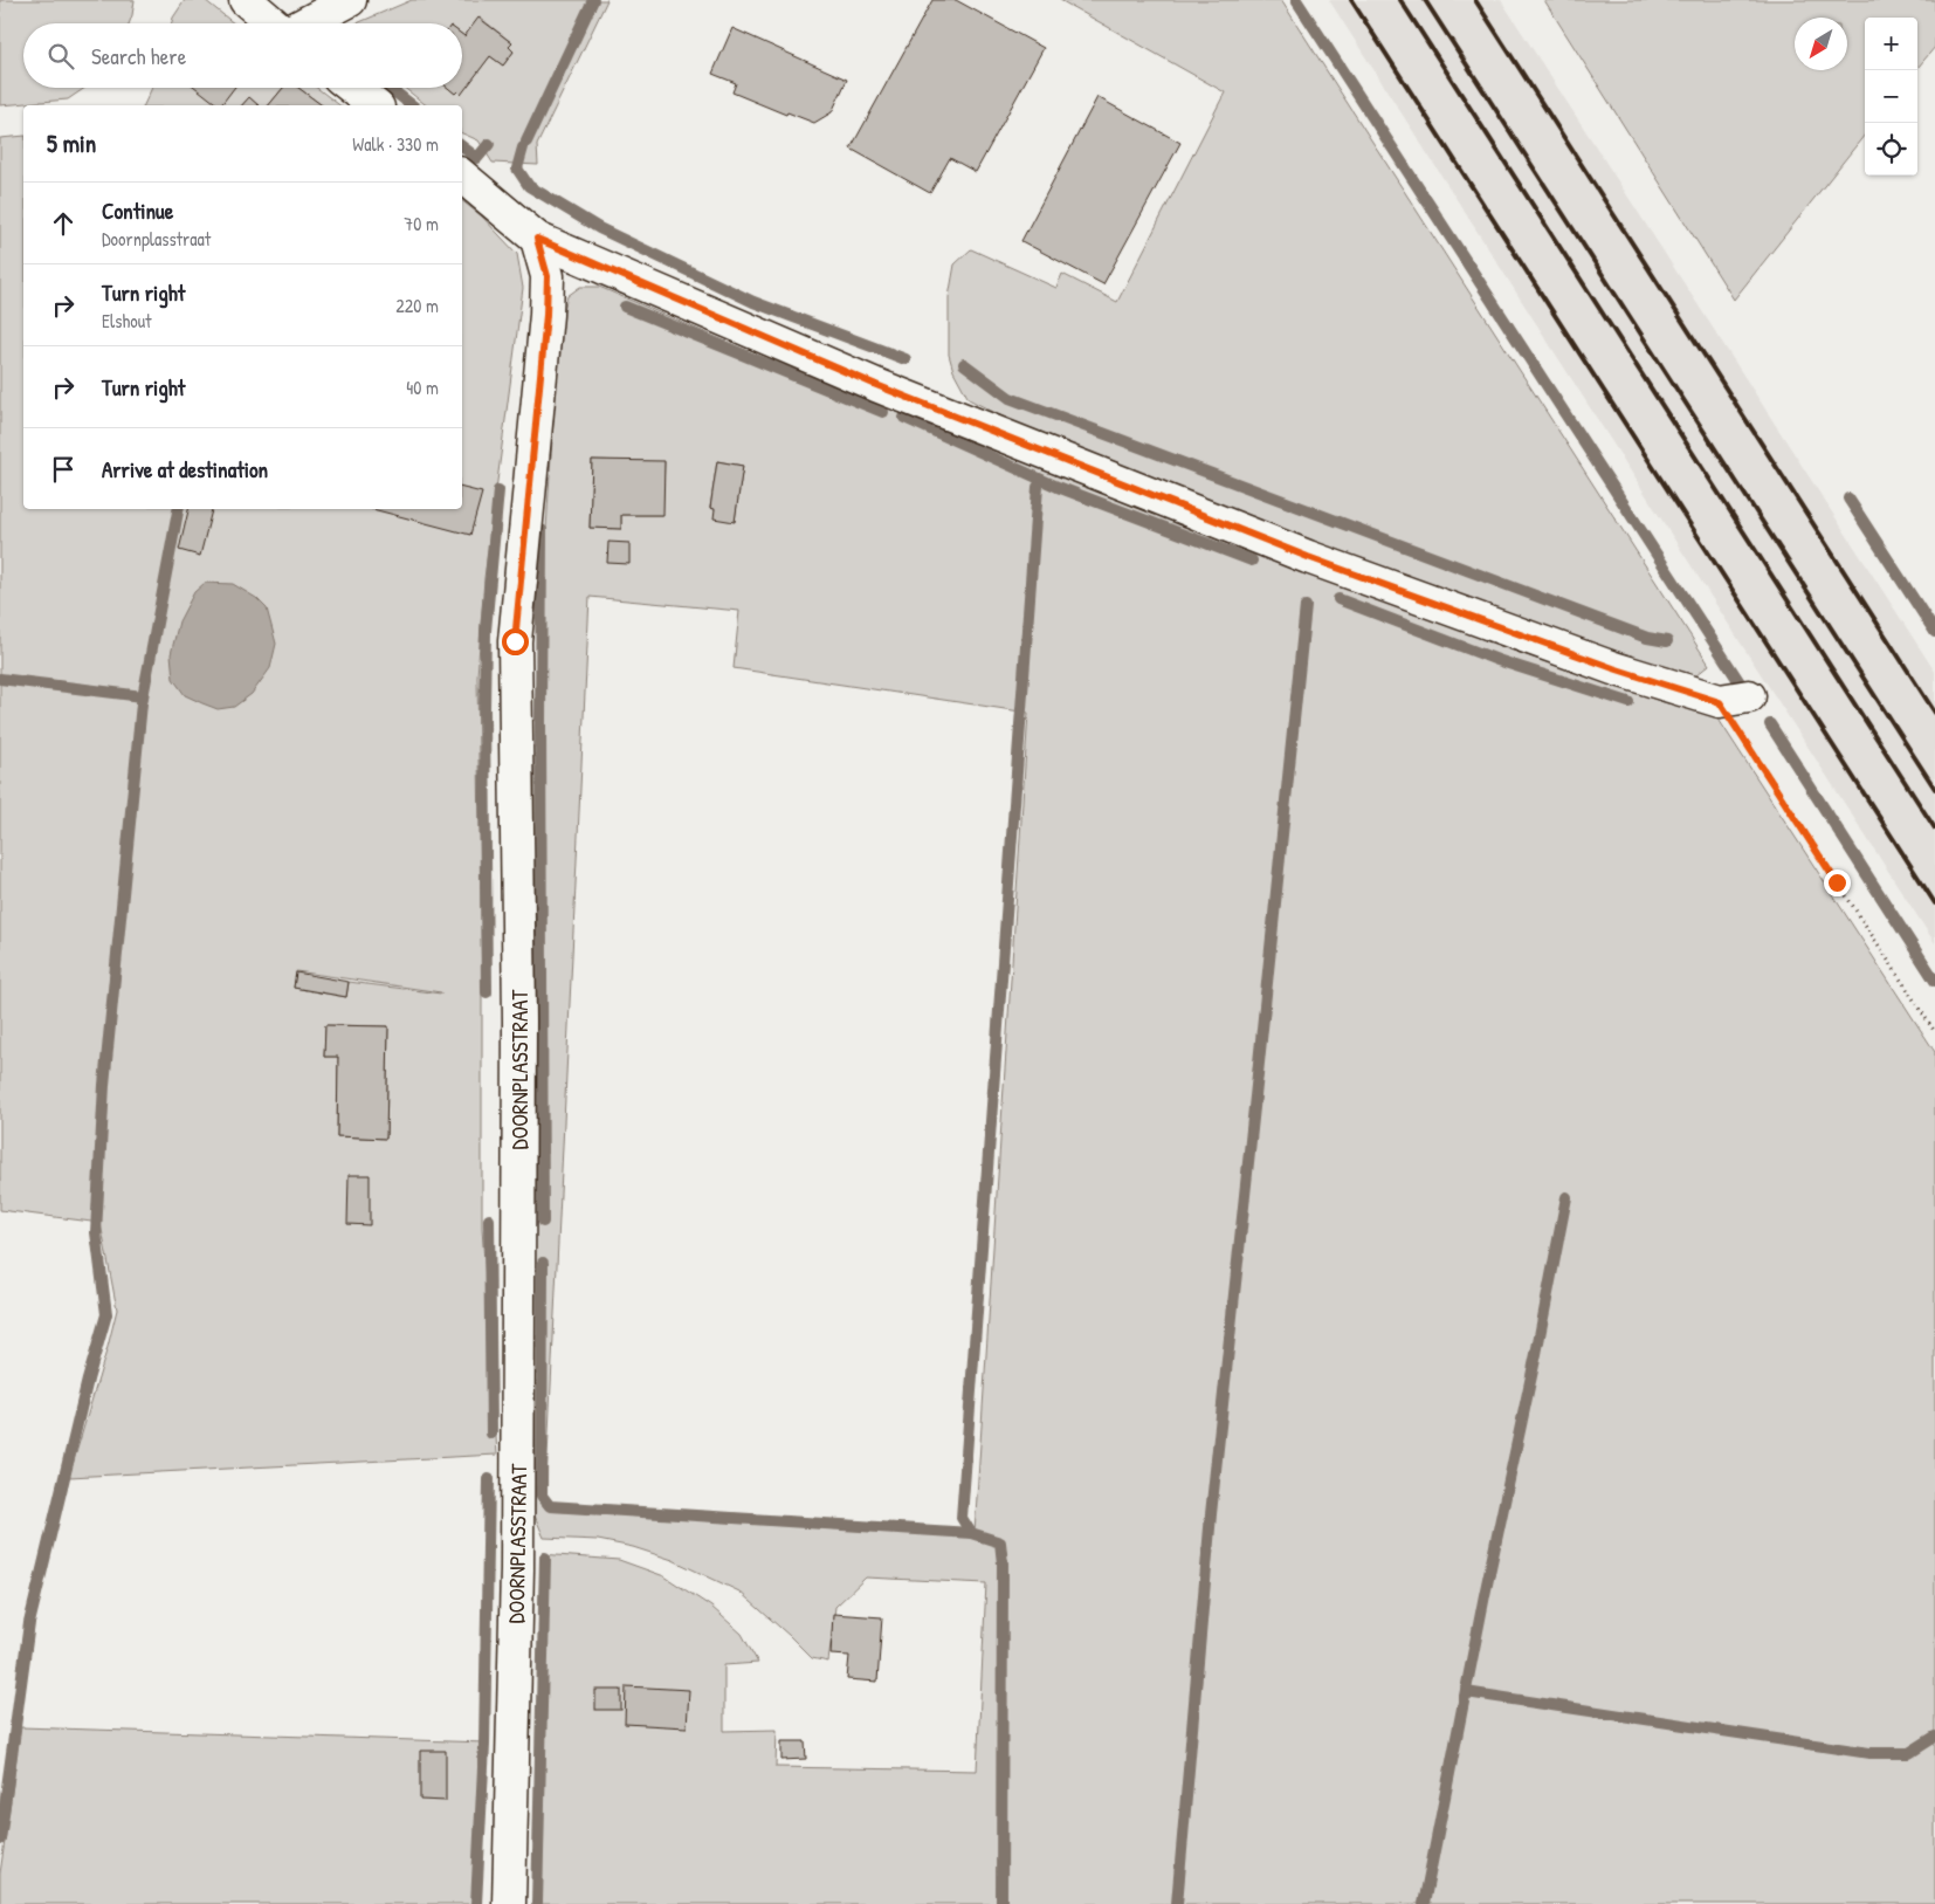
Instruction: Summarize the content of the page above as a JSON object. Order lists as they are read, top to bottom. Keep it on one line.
{"streets":{"street":["DOORNPLASSTRAAT"]},"north":"bottom left","page":{"map_buttons":["+","−"],"search":"Search here","heading":["5 min","Walk · 330 m"],"list":[["Continue","Doornplasstraat","70 m"],["Turn right","Elshout","220 m"],["Turn right","40 m"],"Arrive at destination"]}}
